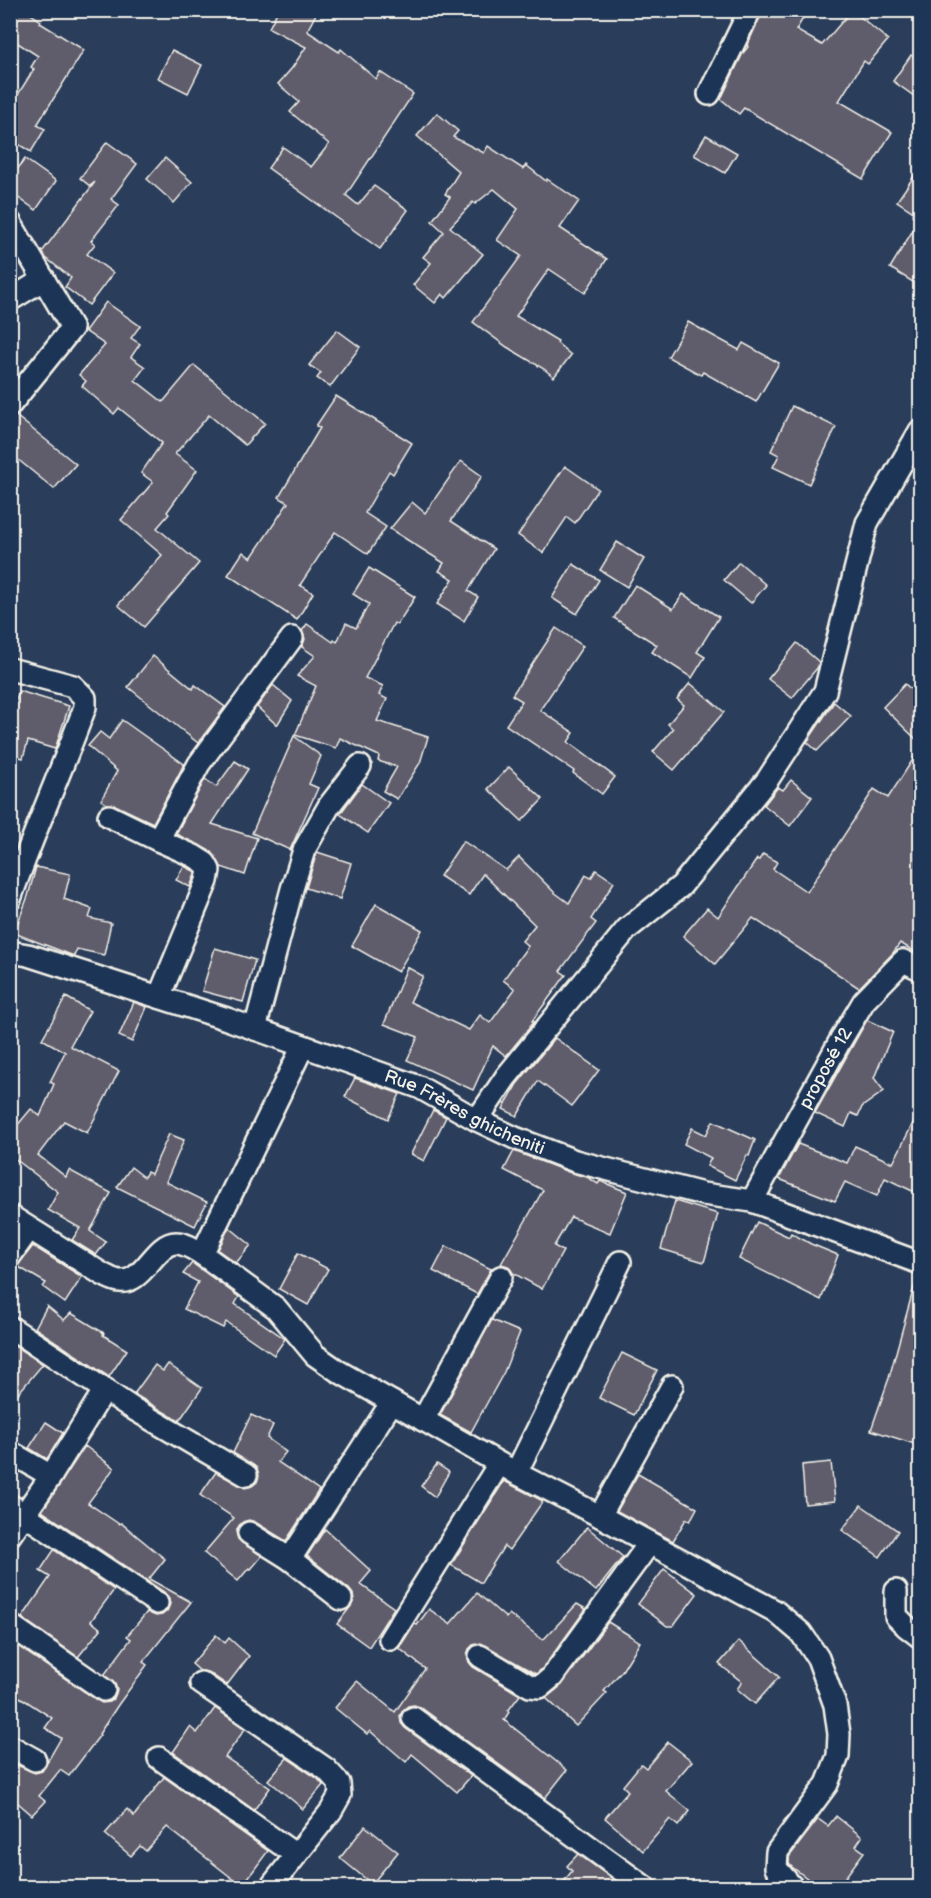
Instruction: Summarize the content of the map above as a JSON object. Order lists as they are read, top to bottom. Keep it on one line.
{"streets":{"street":["proposé 12","Rue Frères ghicheniti"]},"crossings":[["proposé 12","Rue Frères ghicheniti"]]}
